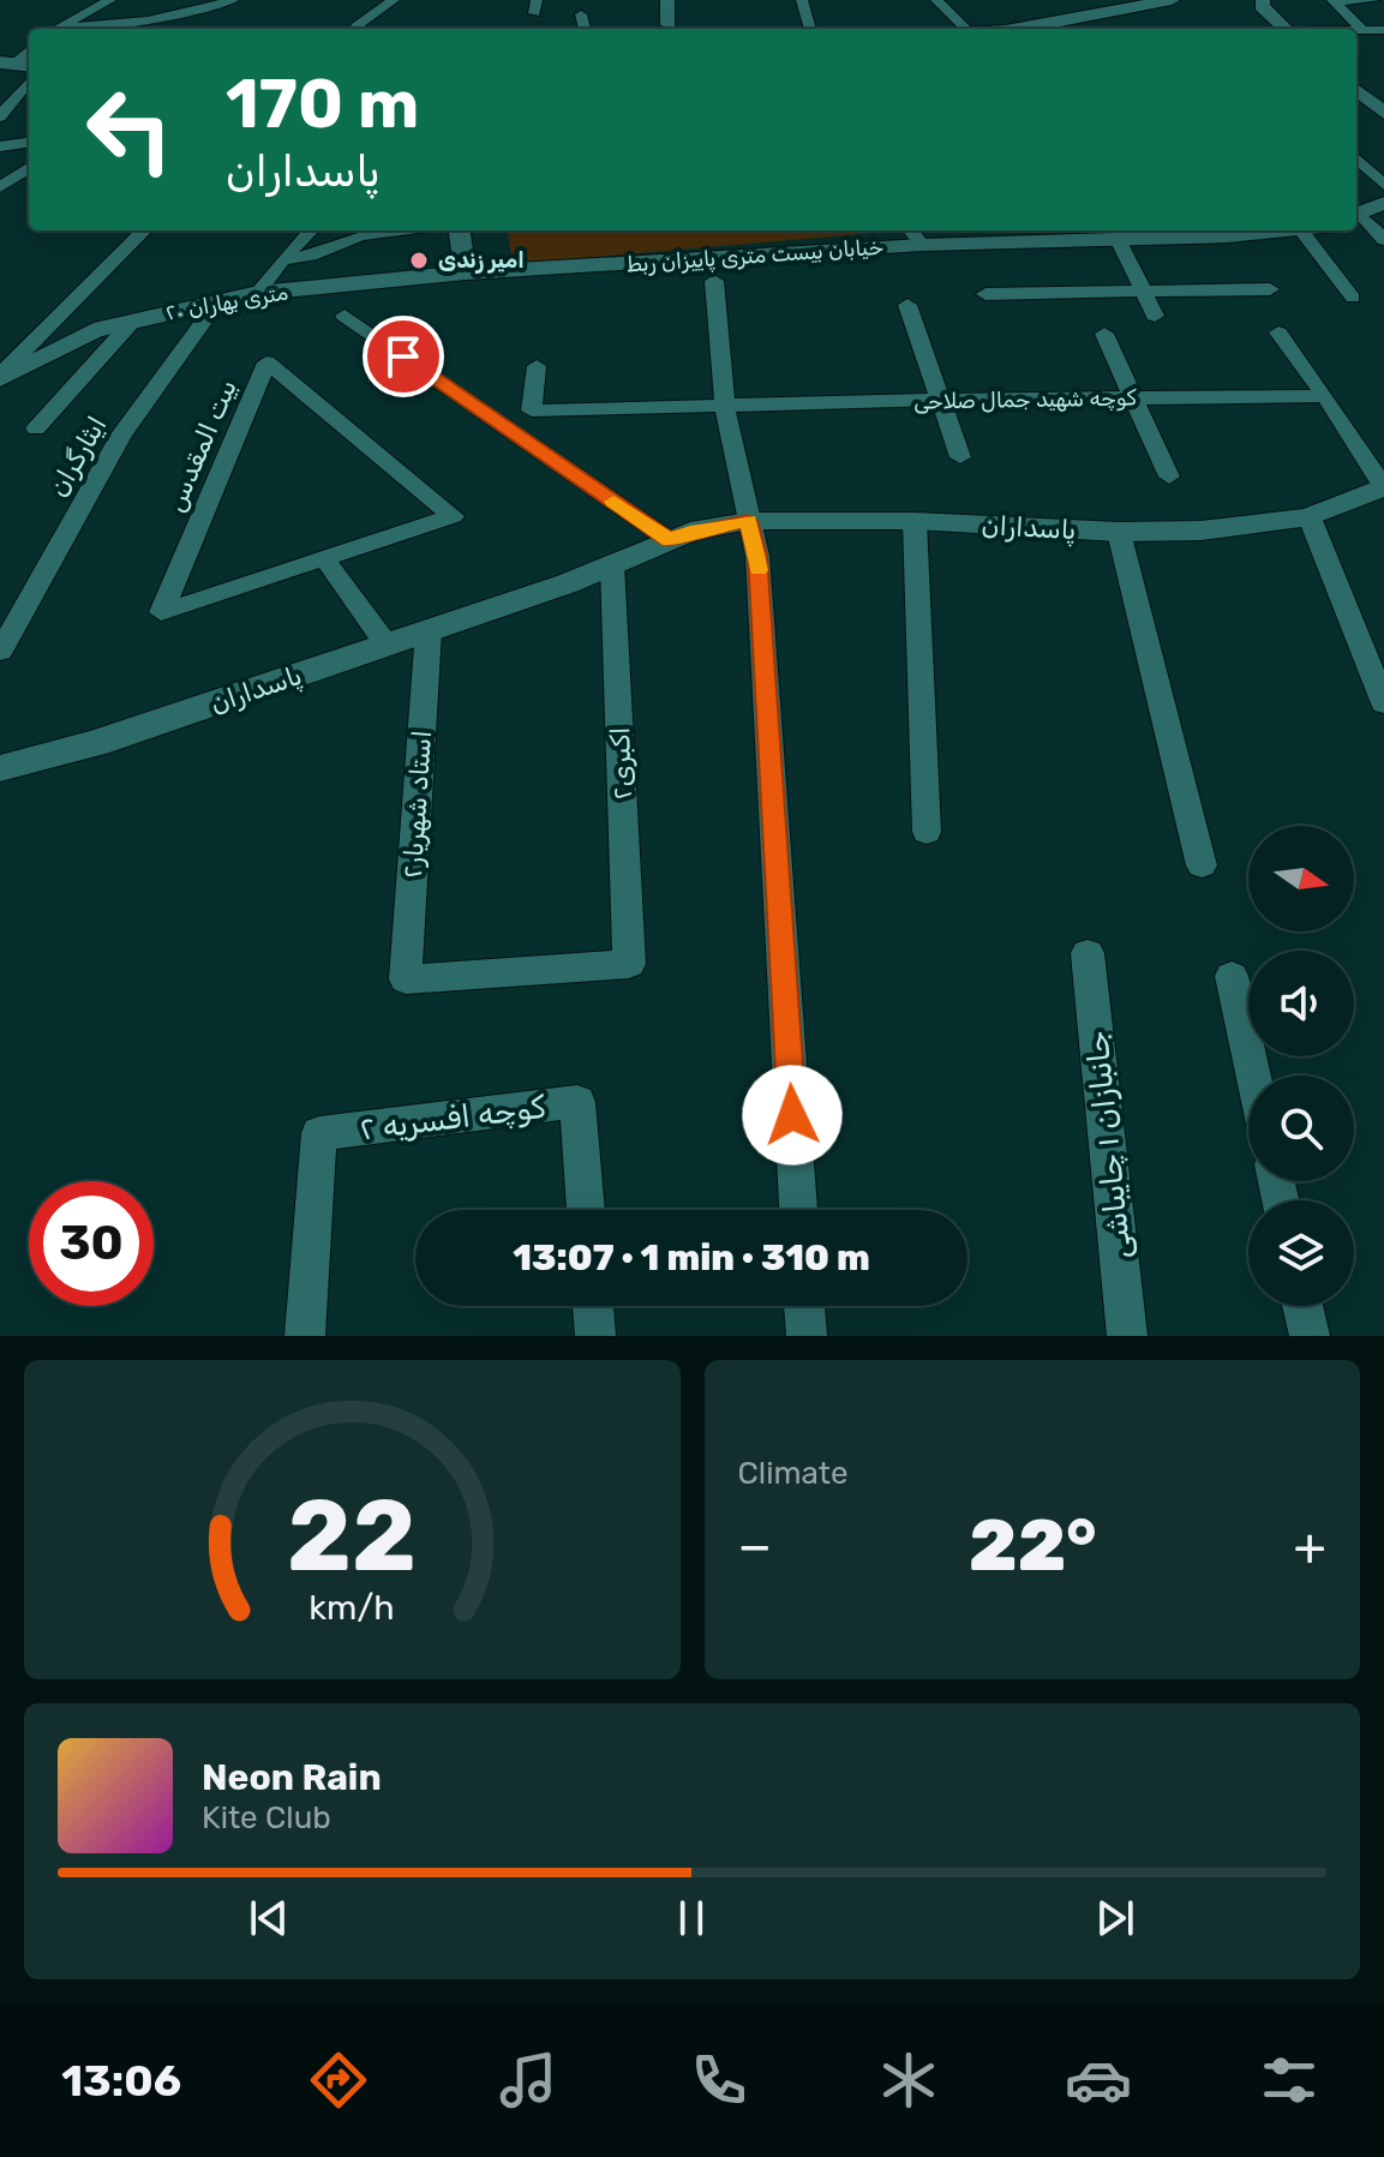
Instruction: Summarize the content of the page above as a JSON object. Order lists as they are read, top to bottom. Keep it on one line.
{"streets":{"street":["خیابان بیست متری پاییزان ربط","۲۰ متری بهاران","کوچه شهید جمال صلاحی","بیت المقدس","ایثارگران","پاسداران","اکبری۲","استاد شهریار۲","کوچه افسریه ۲","جانبازان ۱ چایباشی"]},"crossings":[["خیابان بیست متری پاییزان ربط","۲۰ متری بهاران"],["۲۰ متری بهاران","ایثارگران"],["پاسداران","اکبری۲"],["پاسداران","استاد شهریار۲"],["اکبری۲","استاد شهریار۲"]],"places":["امیر زندی"],"north":"right","page":{"turn":["170 m","پاسداران"],"limit":"30","trip":"13:07 · 1 min · 310 m","tile":"Climate","heat":["−","22°","+"],"song":["Neon Rain","Kite Club"],"tabs":"13:06","gauge":["22","km/h"]}}
